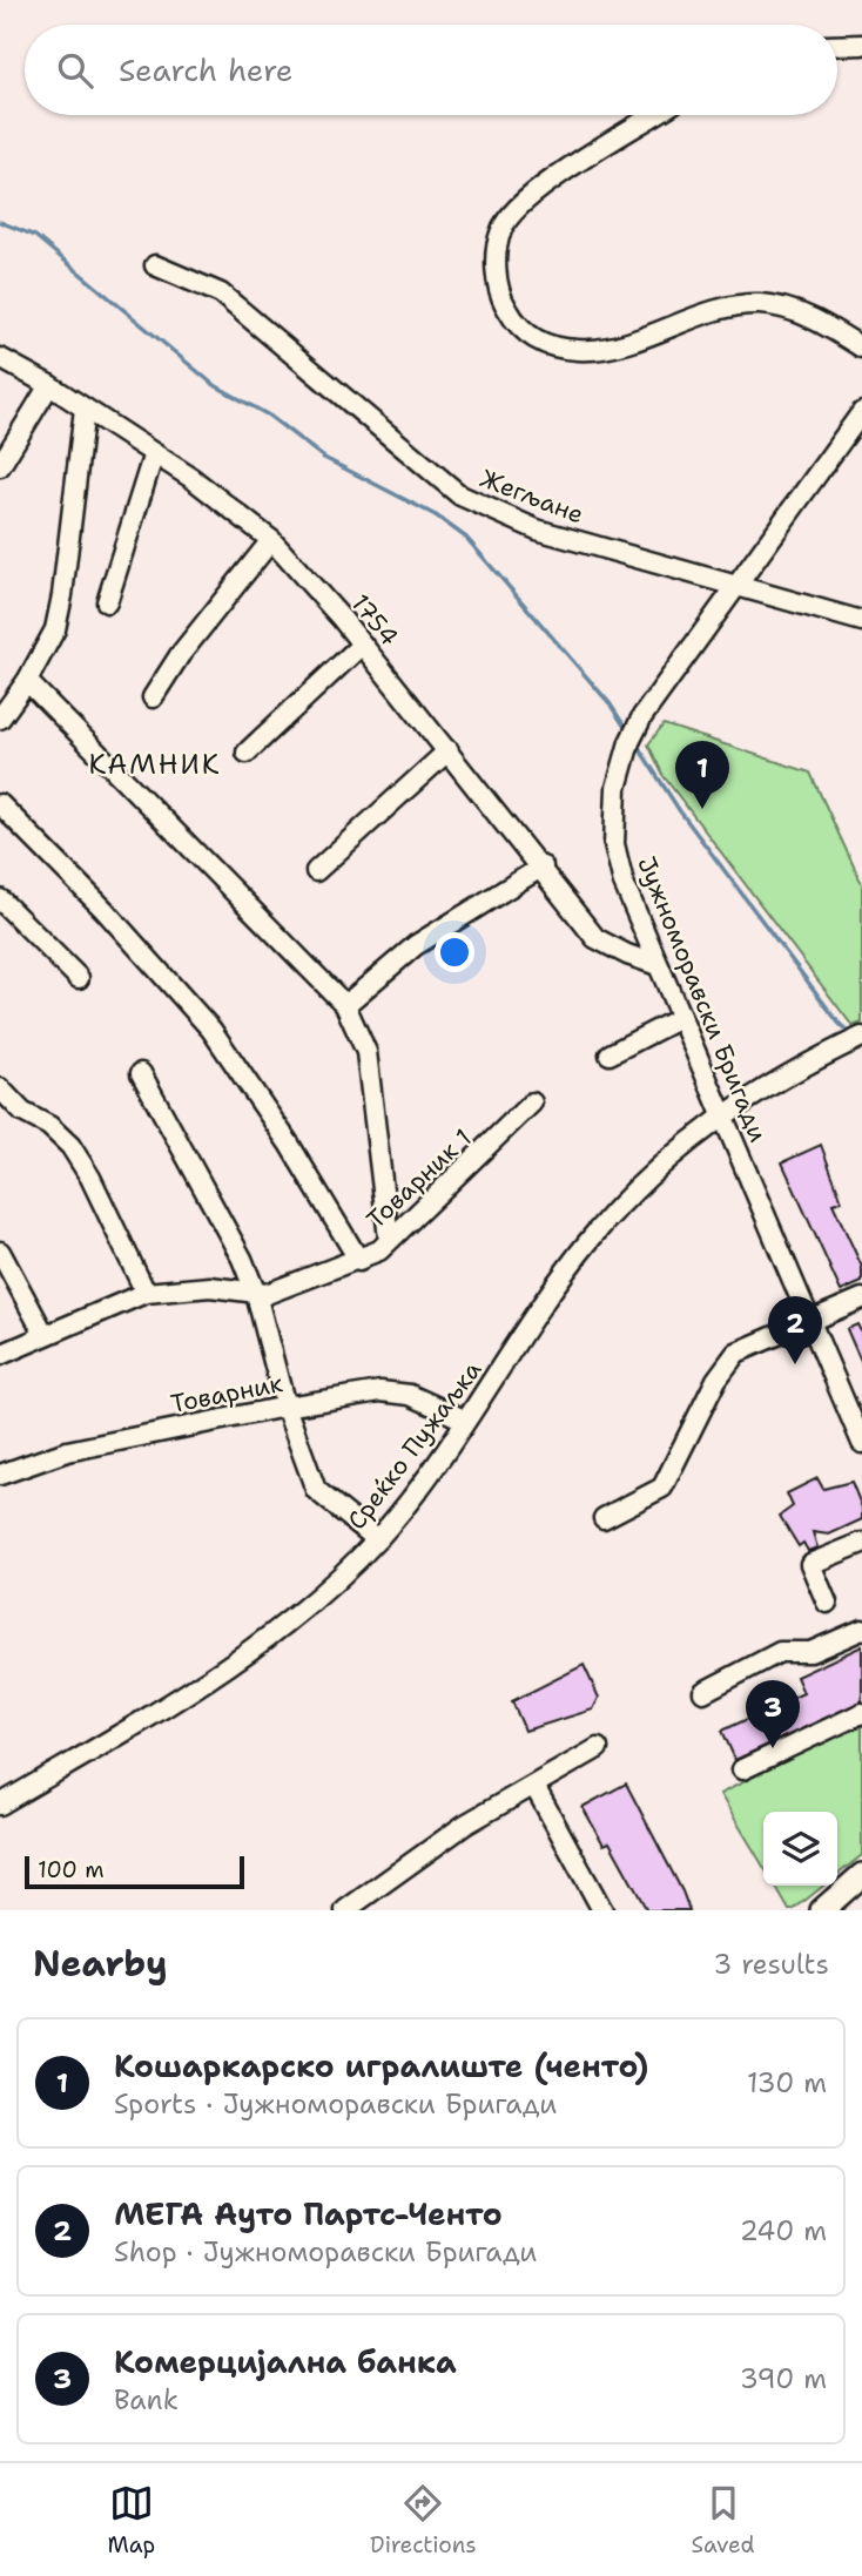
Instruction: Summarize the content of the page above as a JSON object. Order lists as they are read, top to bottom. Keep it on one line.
{"streets":{"street":["Жегљане","1754","Јужноморавски Бригади","Товарник 1","Товарник","Среќко Пужаљка"]},"crossings":[["Жегљане","Јужноморавски Бригади"],["1754","Јужноморавски Бригади"],["Јужноморавски Бригади","Среќко Пужаљка"],["Товарник","Среќко Пужаљка"]],"districts":["КАМНИК"],"scale_bar":"100 m","page":{"search":"Search here","pins":["1","2","3"],"scale":"100 m","heading":["Nearby","3 results"],"list":[{"mark":"1","name":"Кошаркарско игралиште (ченто)","note":"Sports · Јужноморавски Бригади","value":"130 m"},{"mark":"2","name":"МЕГА Ауто Партс-Ченто","note":"Shop · Јужноморавски Бригади","value":"240 m"},{"mark":"3","name":"Комерцијална банка","note":"Bank","value":"390 m"}],"nav":["Map","Directions","Saved"]}}
